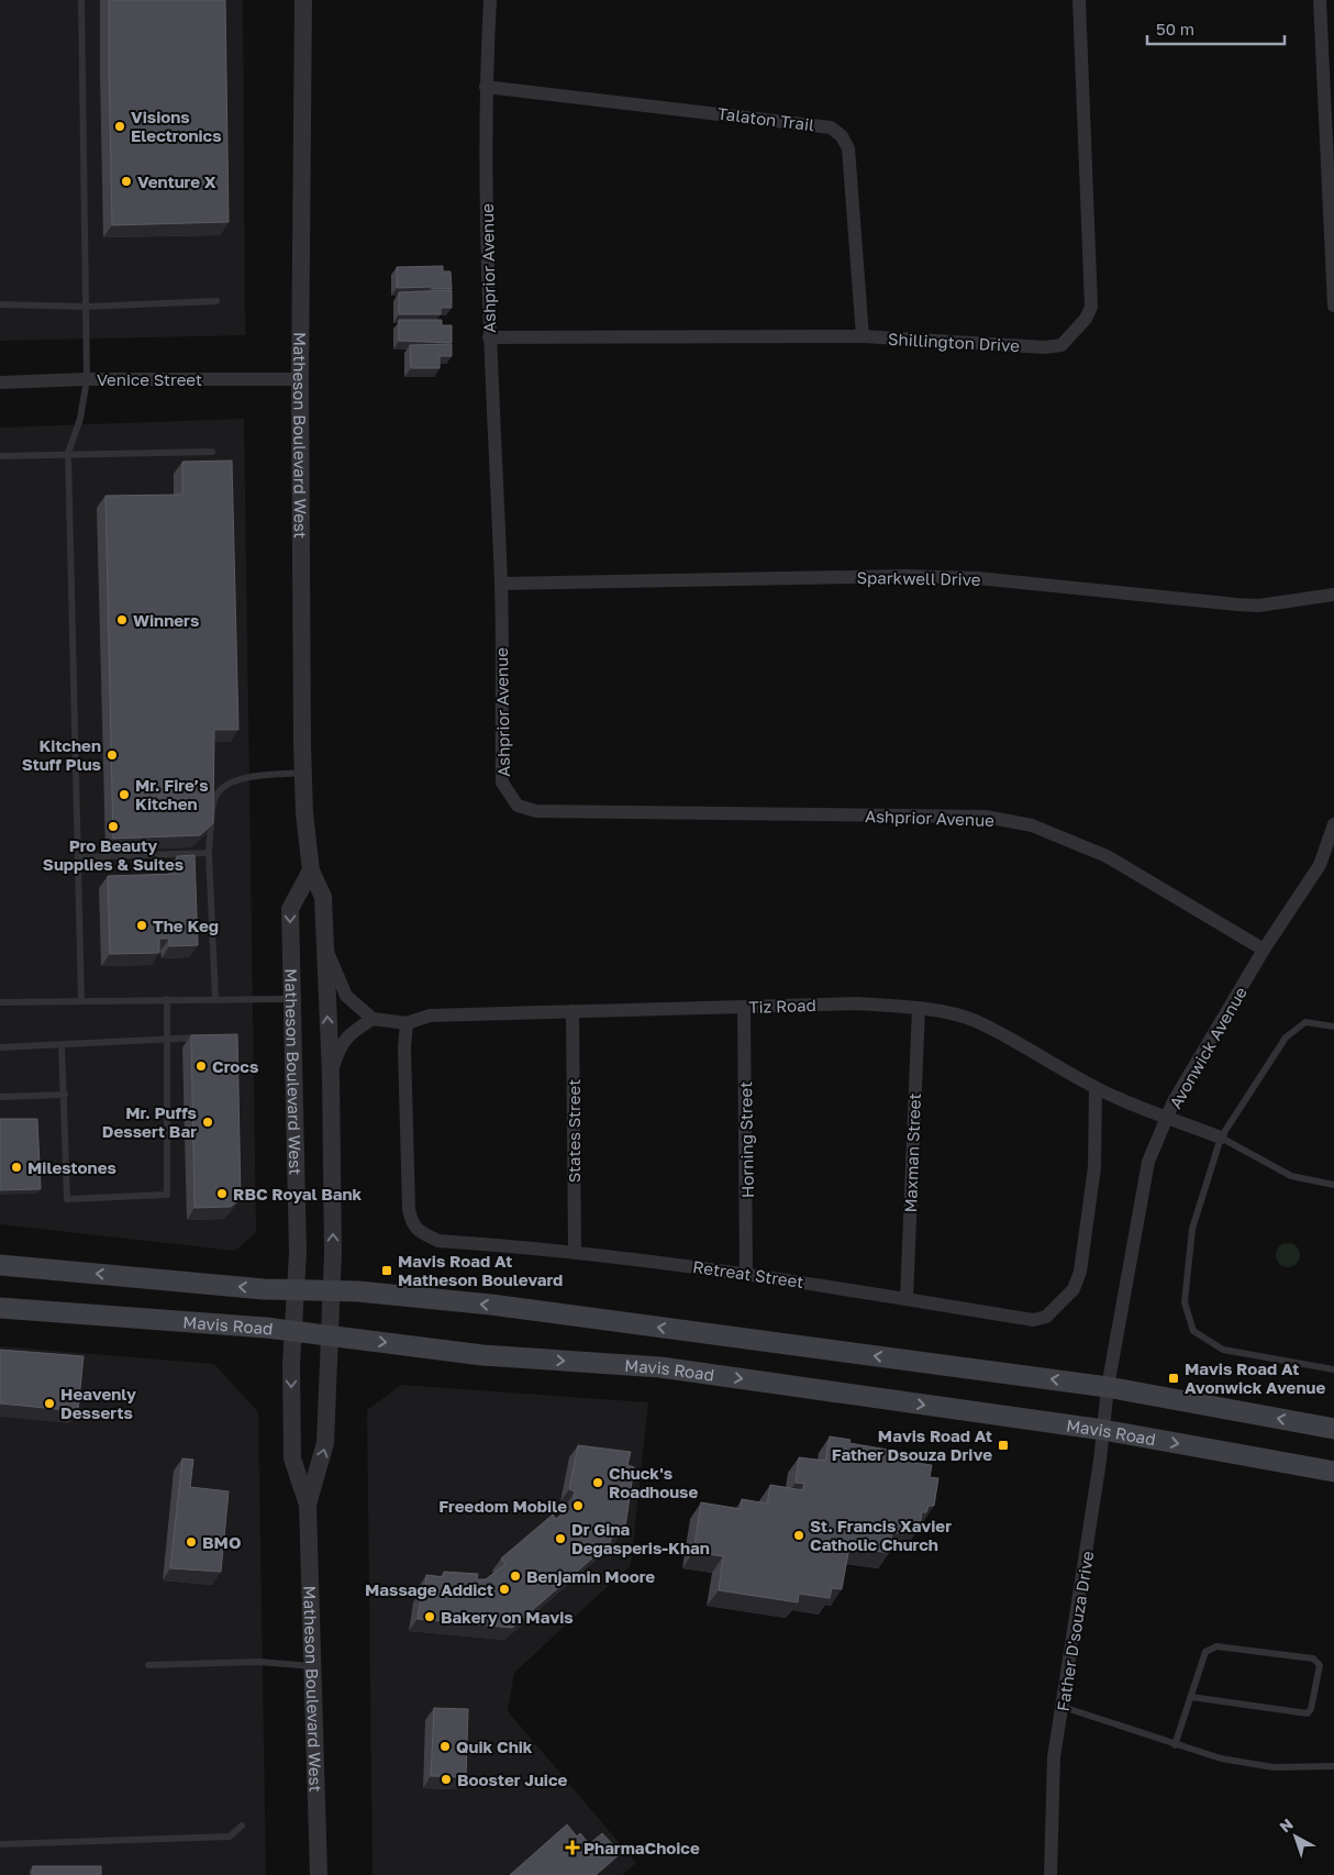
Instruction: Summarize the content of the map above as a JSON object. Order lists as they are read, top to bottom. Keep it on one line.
{"streets":{"main road":["Mavis Road"],"street":["Talaton Trail","Ashprior Avenue","Shillington Drive","Venice Street","Matheson Boulevard West","Sparkwell Drive","Tiz Road","Avonwick Avenue","States Street","Horning Street","Maxman Street","Retreat Street","Father D'souza Drive"]},"crossings":[["Talaton Trail","Ashprior Avenue"],["Talaton Trail","Shillington Drive"],["Ashprior Avenue","Shillington Drive"],["Ashprior Avenue","Sparkwell Drive"],["Ashprior Avenue","Avonwick Avenue"],["Venice Street","Matheson Boulevard West"],["Matheson Boulevard West","Mavis Road"],["Tiz Road","Avonwick Avenue"],["Tiz Road","States Street"],["Tiz Road","Horning Street"],["Tiz Road","Maxman Street"],["Tiz Road","Retreat Street"],["Avonwick Avenue","Father D'souza Drive"],["States Street","Retreat Street"],["Horning Street","Retreat Street"],["Maxman Street","Retreat Street"],["Mavis Road","Father D'souza Drive"]],"places":{"other":["Visions Electronics","Venture X","Winners","Kitchen Stuff Plus","Mr. Fire’s Kitchen","Pro Beauty Supplies & Suites","The Keg","Crocs","Mr. Puffs Dessert Bar","Milestones","RBC Royal Bank","Heavenly Desserts","Chuck's Roadhouse","Freedom Mobile","St. Francis Xavier Catholic Church","Dr Gina Degasperis-Khan","BMO","Benjamin Moore","Massage Addict","Bakery on Mavis","Quik Chik","Booster Juice"],"transit":["Mavis Road At Matheson Boulevard","Mavis Road At Avonwick Avenue","Mavis Road At Father Dsouza Drive"],"health":["PharmaChoice"]},"scale_bar":"50 m","north":"top left"}
